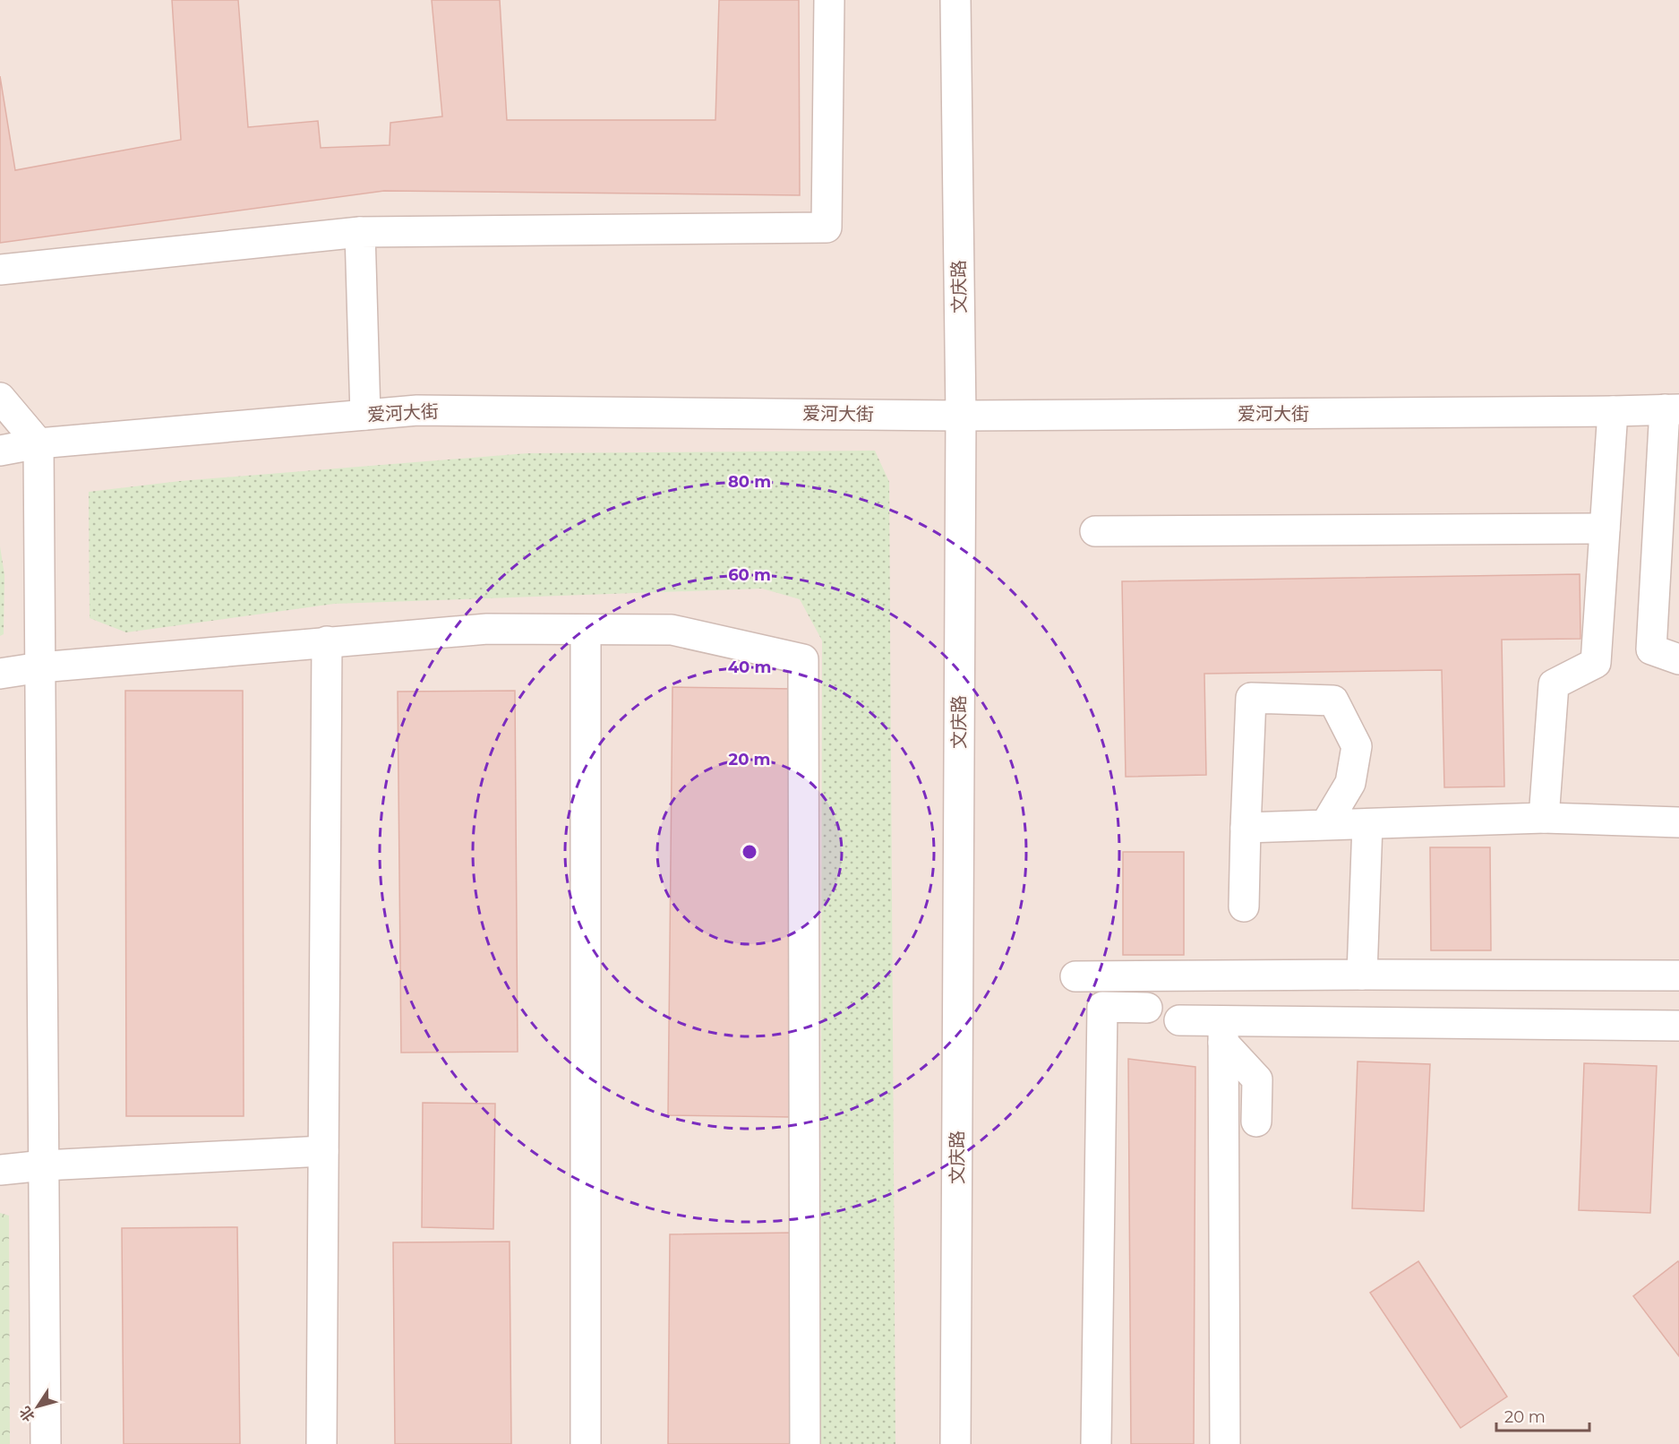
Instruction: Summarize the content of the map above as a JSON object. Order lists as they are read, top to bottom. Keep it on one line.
{"streets":{"street":["文庆路","爱河大街"]},"crossings":[["文庆路","爱河大街"]],"scale_bar":"20 m","north":"bottom left","rings":["80 m","60 m","40 m","20 m"]}
